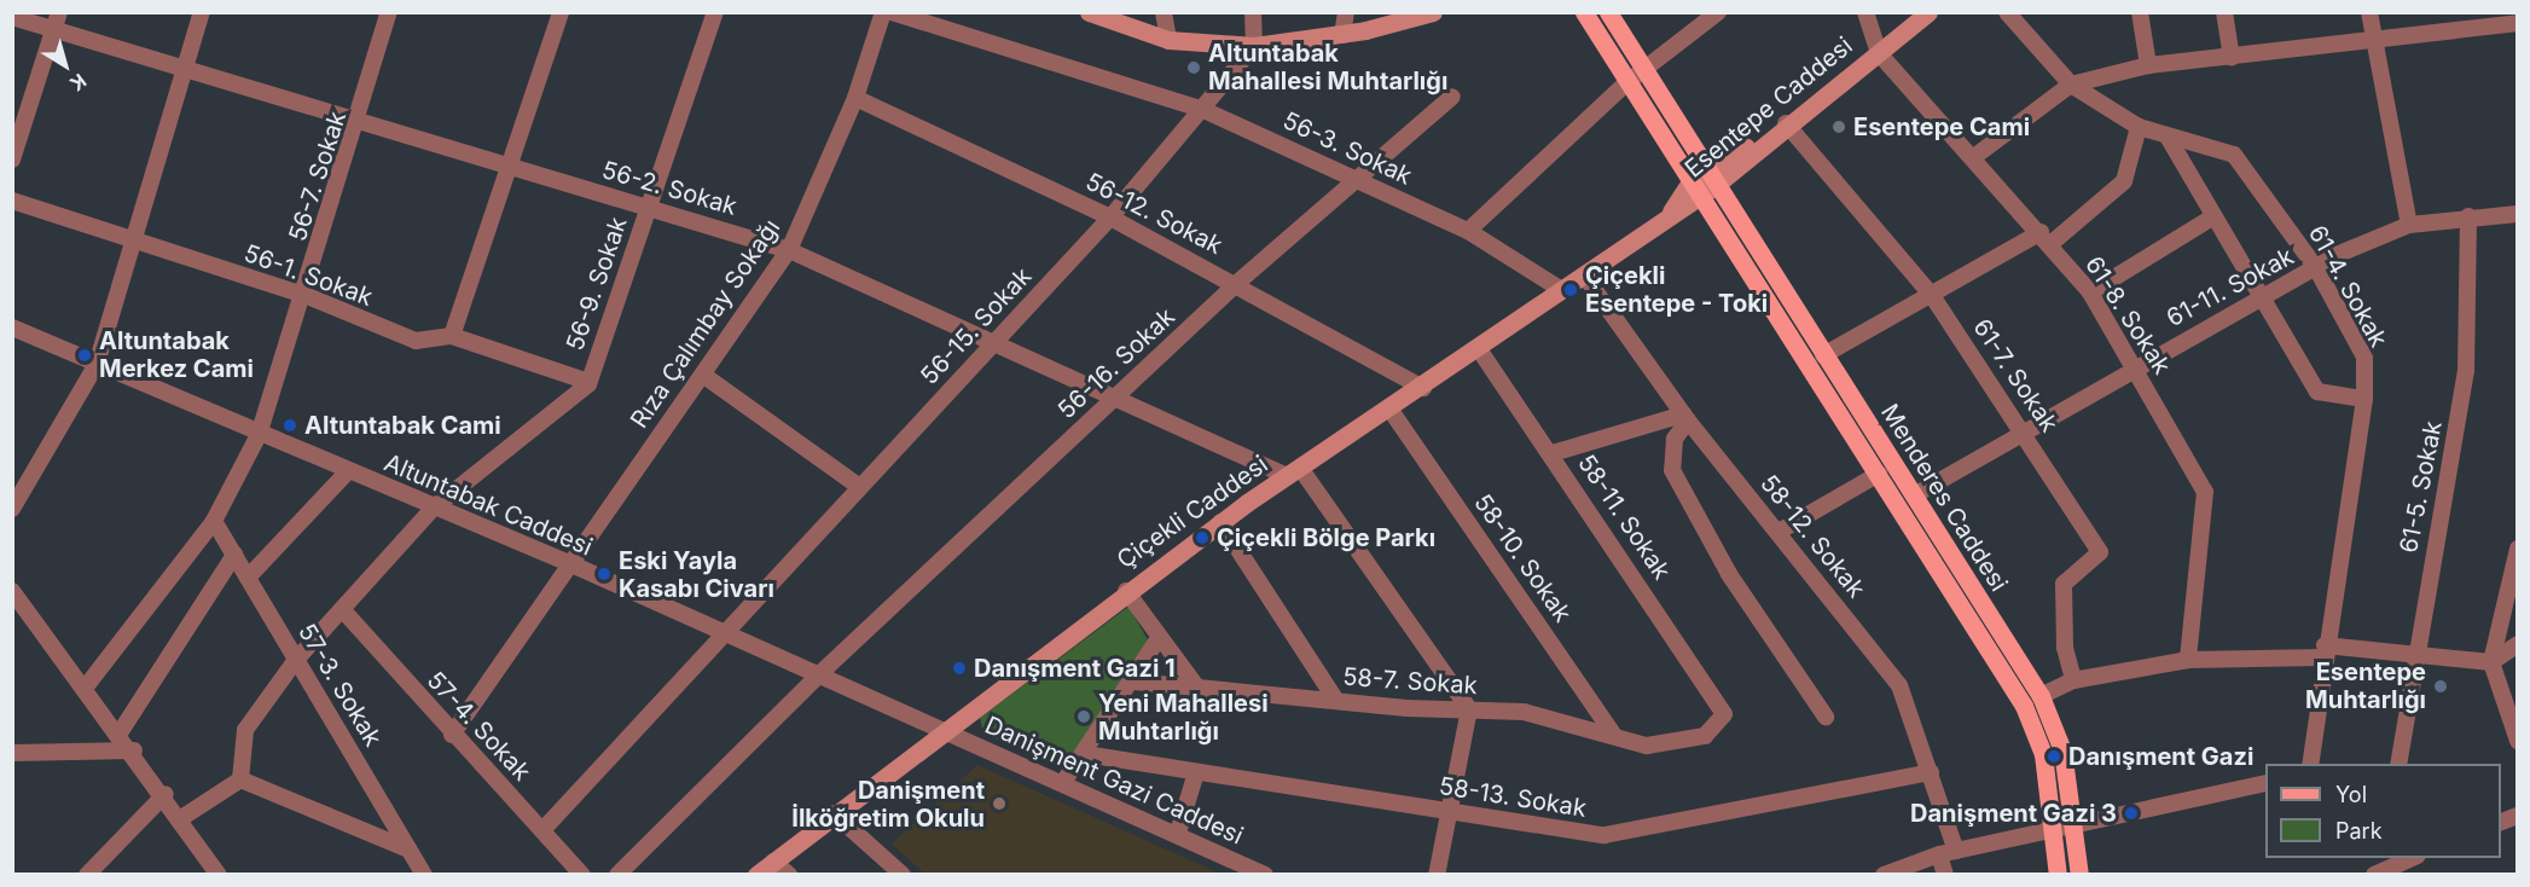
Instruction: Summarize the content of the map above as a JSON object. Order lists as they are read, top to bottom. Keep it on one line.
{"streets":{"main road":["Menderes Caddesi"],"street":["Esentepe Caddesi","56-3. Sokak","56-7. Sokak","56-2. Sokak","56-12. Sokak","56-1. Sokak","56-9. Sokak","61-4. Sokak","61-11. Sokak","61-8. Sokak","Rıza Çalımbay Sokağı","56-15. Sokak","56-16. Sokak","61-7. Sokak","61-5. Sokak","Altuntabak Caddesi","Çiçekli Caddesi","58-11. Sokak","58-12. Sokak","58-10. Sokak","58-7. Sokak","57-3. Sokak","57-4. Sokak","Danişment Gazi Caddesi","58-13. Sokak"]},"crossings":[["Esentepe Caddesi","61-8. Sokak"],["Esentepe Caddesi","61-7. Sokak"],["Esentepe Caddesi","Menderes Caddesi"],["Esentepe Caddesi","Çiçekli Caddesi"],["56-3. Sokak","56-15. Sokak"],["56-3. Sokak","56-16. Sokak"],["56-3. Sokak","Çiçekli Caddesi"],["56-7. Sokak","56-2. Sokak"],["56-7. Sokak","56-1. Sokak"],["56-7. Sokak","Altuntabak Caddesi"],["56-7. Sokak","57-3. Sokak"],["56-2. Sokak","56-9. Sokak"],["56-2. Sokak","Rıza Çalımbay Sokağı"],["56-2. Sokak","56-15. Sokak"],["56-2. Sokak","56-16. Sokak"],["56-2. Sokak","Çiçekli Caddesi"],["56-12. Sokak","Rıza Çalımbay Sokağı"],["56-12. Sokak","56-15. Sokak"],["56-12. Sokak","56-16. Sokak"],["56-12. Sokak","Çiçekli Caddesi"],["56-1. Sokak","56-9. Sokak"],["56-9. Sokak","Altuntabak Caddesi"],["56-9. Sokak","57-3. Sokak"],["56-9. Sokak","57-4. Sokak"],["61-4. Sokak","61-11. Sokak"],["61-11. Sokak","61-8. Sokak"],["61-11. Sokak","61-7. Sokak"],["61-11. Sokak","61-5. Sokak"],["61-11. Sokak","Menderes Caddesi"],["Rıza Çalımbay Sokağı","Altuntabak Caddesi"],["Rıza Çalımbay Sokağı","57-4. Sokak"],["56-15. Sokak","Altuntabak Caddesi"],["56-15. Sokak","57-4. Sokak"],["56-16. Sokak","Altuntabak Caddesi"],["Altuntabak Caddesi","Çiçekli Caddesi"],["Altuntabak Caddesi","Danişment Gazi Caddesi"],["Çiçekli Caddesi","58-11. Sokak"],["Çiçekli Caddesi","58-12. Sokak"],["Çiçekli Caddesi","58-10. Sokak"],["Çiçekli Caddesi","Danişment Gazi Caddesi"],["58-11. Sokak","58-7. Sokak"],["58-12. Sokak","58-13. Sokak"],["58-10. Sokak","58-7. Sokak"]],"places":["Altuntabak Mahallesi Muhtarlığı","Esentepe Cami","Çiçekli Esentepe - Toki","Altuntabak Merkez Cami","Altuntabak Cami","Çiçekli Bölge Parkı","Eski Yayla Kasabı Civarı","Danışment Gazi 1","Esentepe Muhtarlığı","Yeni Mahallesi Muhtarlığı","Danışment Gazi","Danişment İlköğretim Okulu","Danişment Gazi 3"],"legend":["Yol","Park"],"north":"bottom right"}
